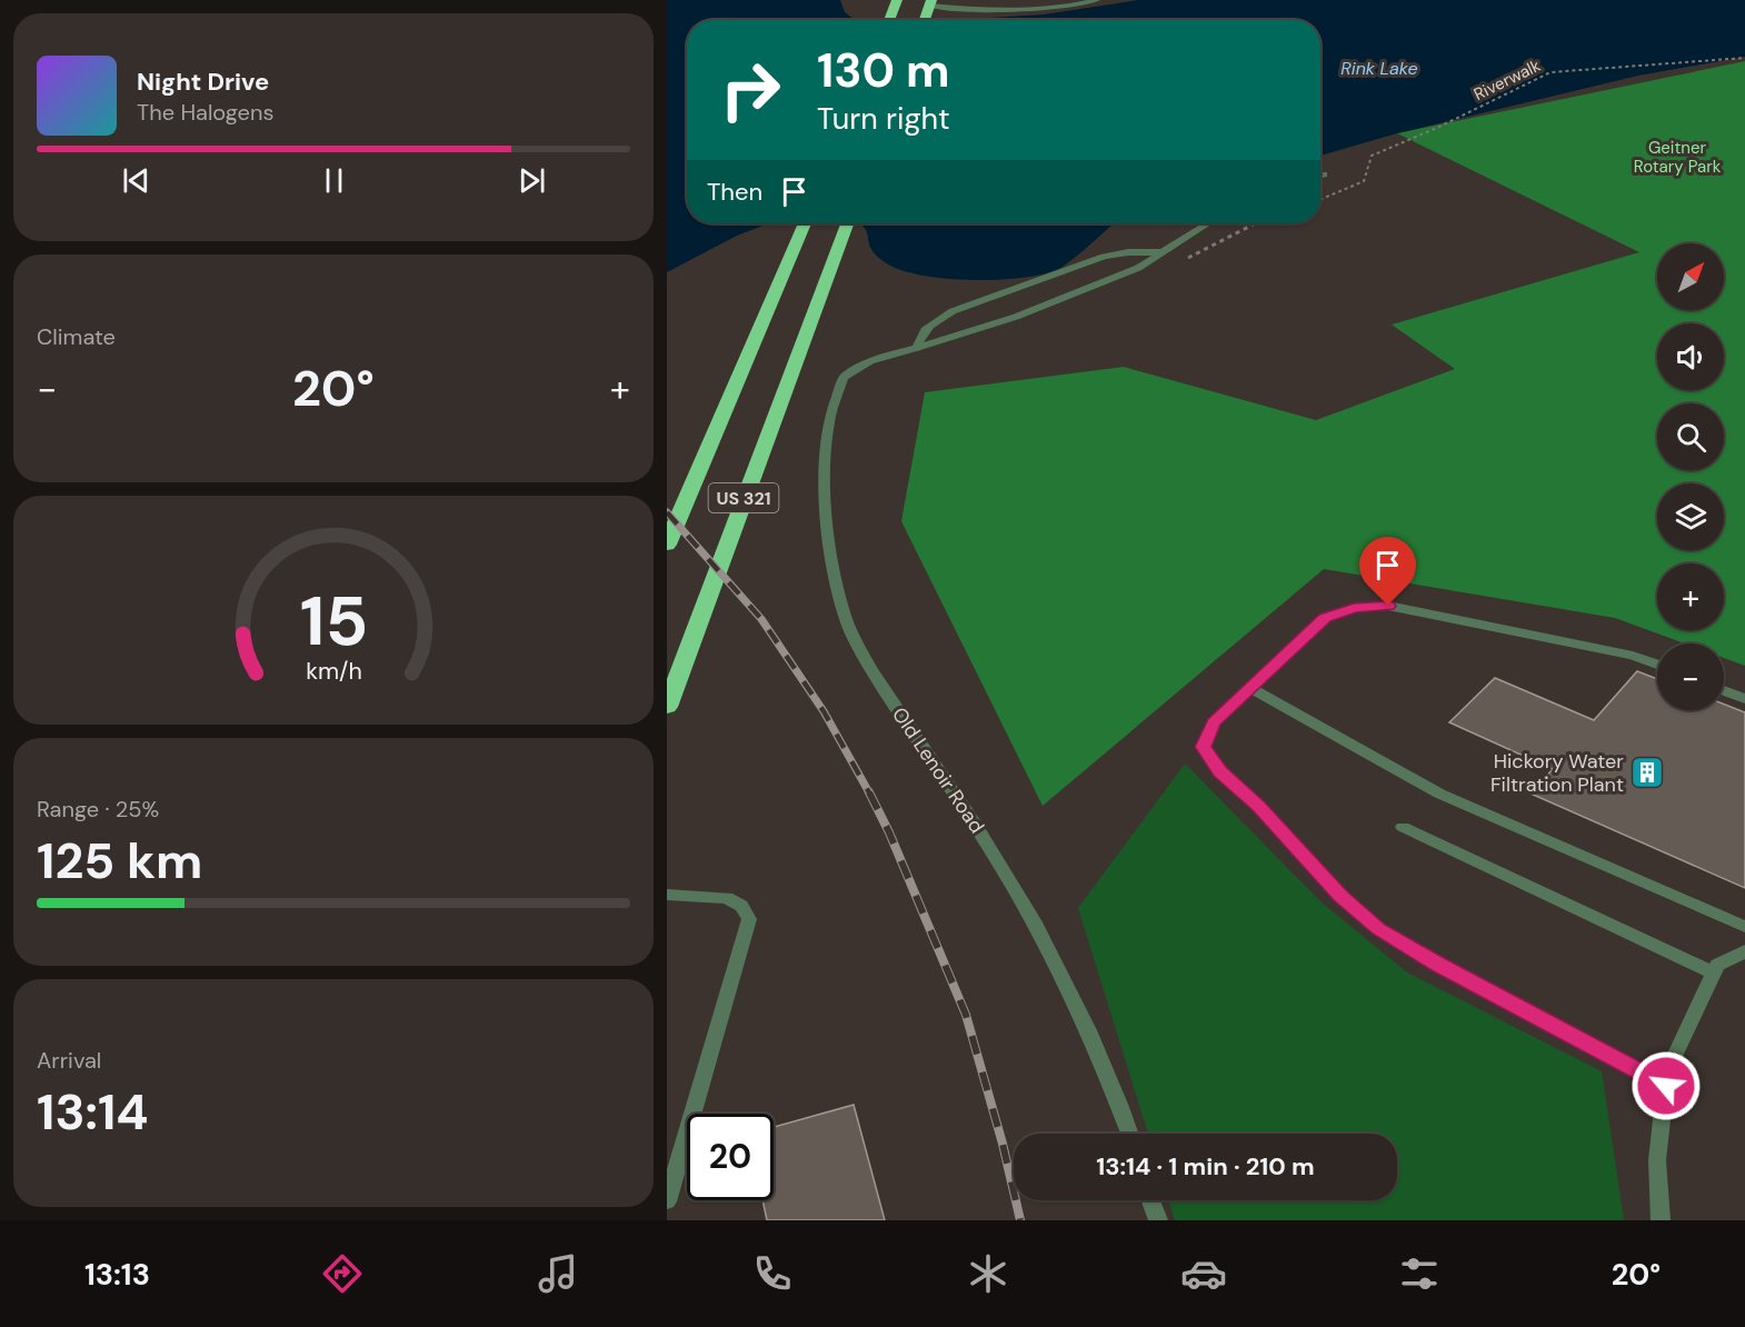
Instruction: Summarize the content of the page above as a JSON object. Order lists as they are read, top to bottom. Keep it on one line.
{"streets":{"highway":["US 321"],"street":["Old Lenoir Road"],"path":["Riverwalk"]},"water":["Rink Lake"],"parks":["Geitner Rotary Park"],"places":{"building":["Hickory Water Filtration Plant"]},"north":"top right","page":{"turn":["130 m","Turn right"],"song":["Night Drive","The Halogens"],"then":"Then","map_buttons":["+","−"],"tile":["Climate",["Range · 25%","125 km"],["Arrival","13:14"]],"heat":["−","20°","+"],"limit":"20","trip":"13:14 · 1 min · 210 m","tabs":["13:13","20°"],"gauge":["15","km/h"]}}
